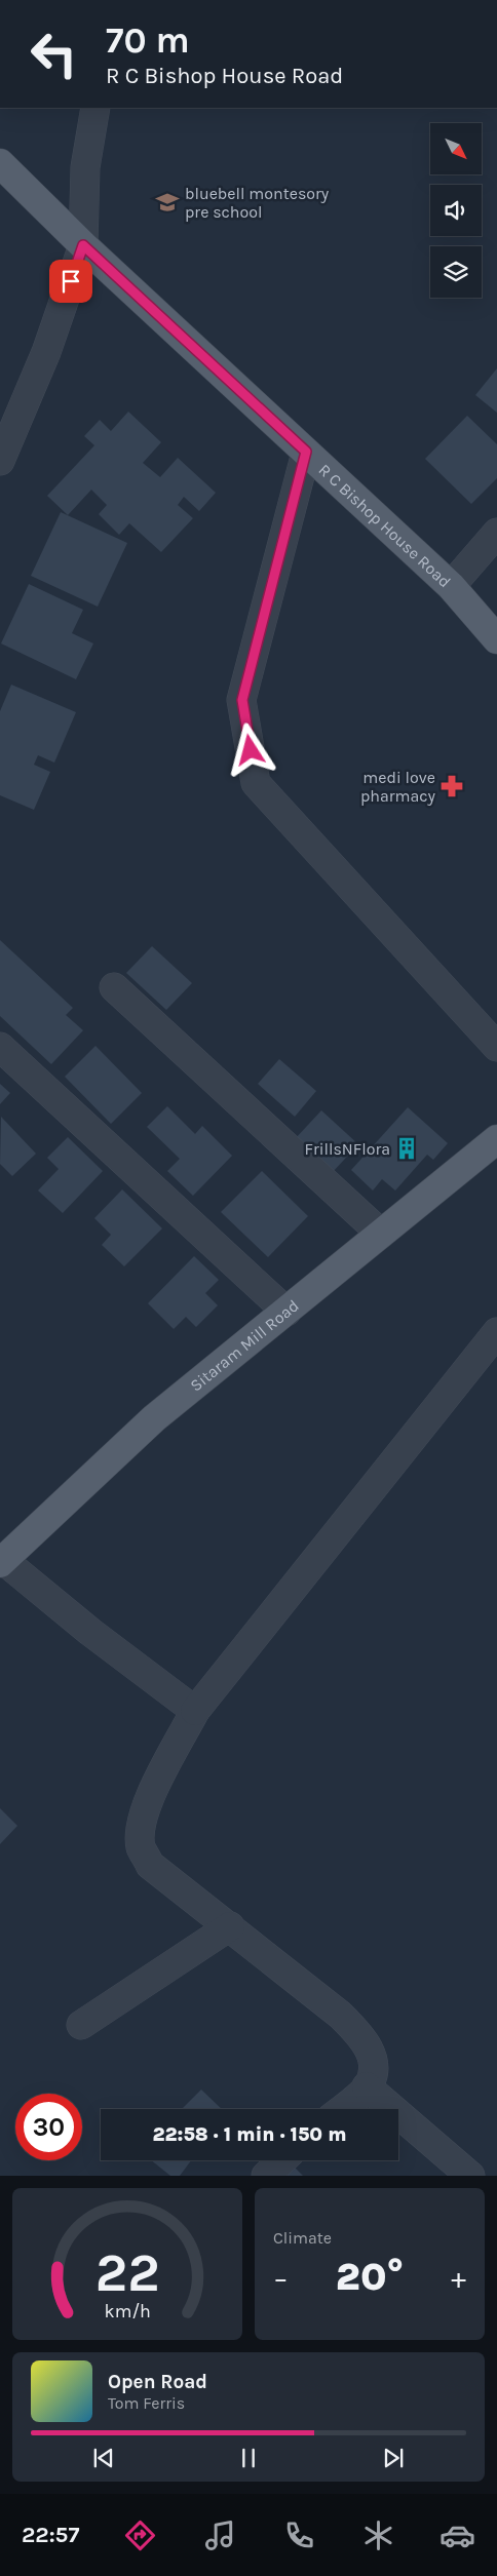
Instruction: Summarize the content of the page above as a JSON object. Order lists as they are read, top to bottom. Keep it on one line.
{"streets":{"main road":["R C Bishop House Road","Sitaram Mill Road"]},"places":{"school or university":["bluebell montesory pre school"],"pharmacy":["medi love pharmacy"],"building":["FrillsNFlora"]},"north":"bottom right","page":{"turn":["70 m","R C Bishop House Road"],"limit":"30","trip":"22:58 · 1 min · 150 m","tile":"Climate","heat":["−","20°","+"],"song":["Open Road","Tom Ferris"],"tabs":"22:57","gauge":["22","km/h"]}}
